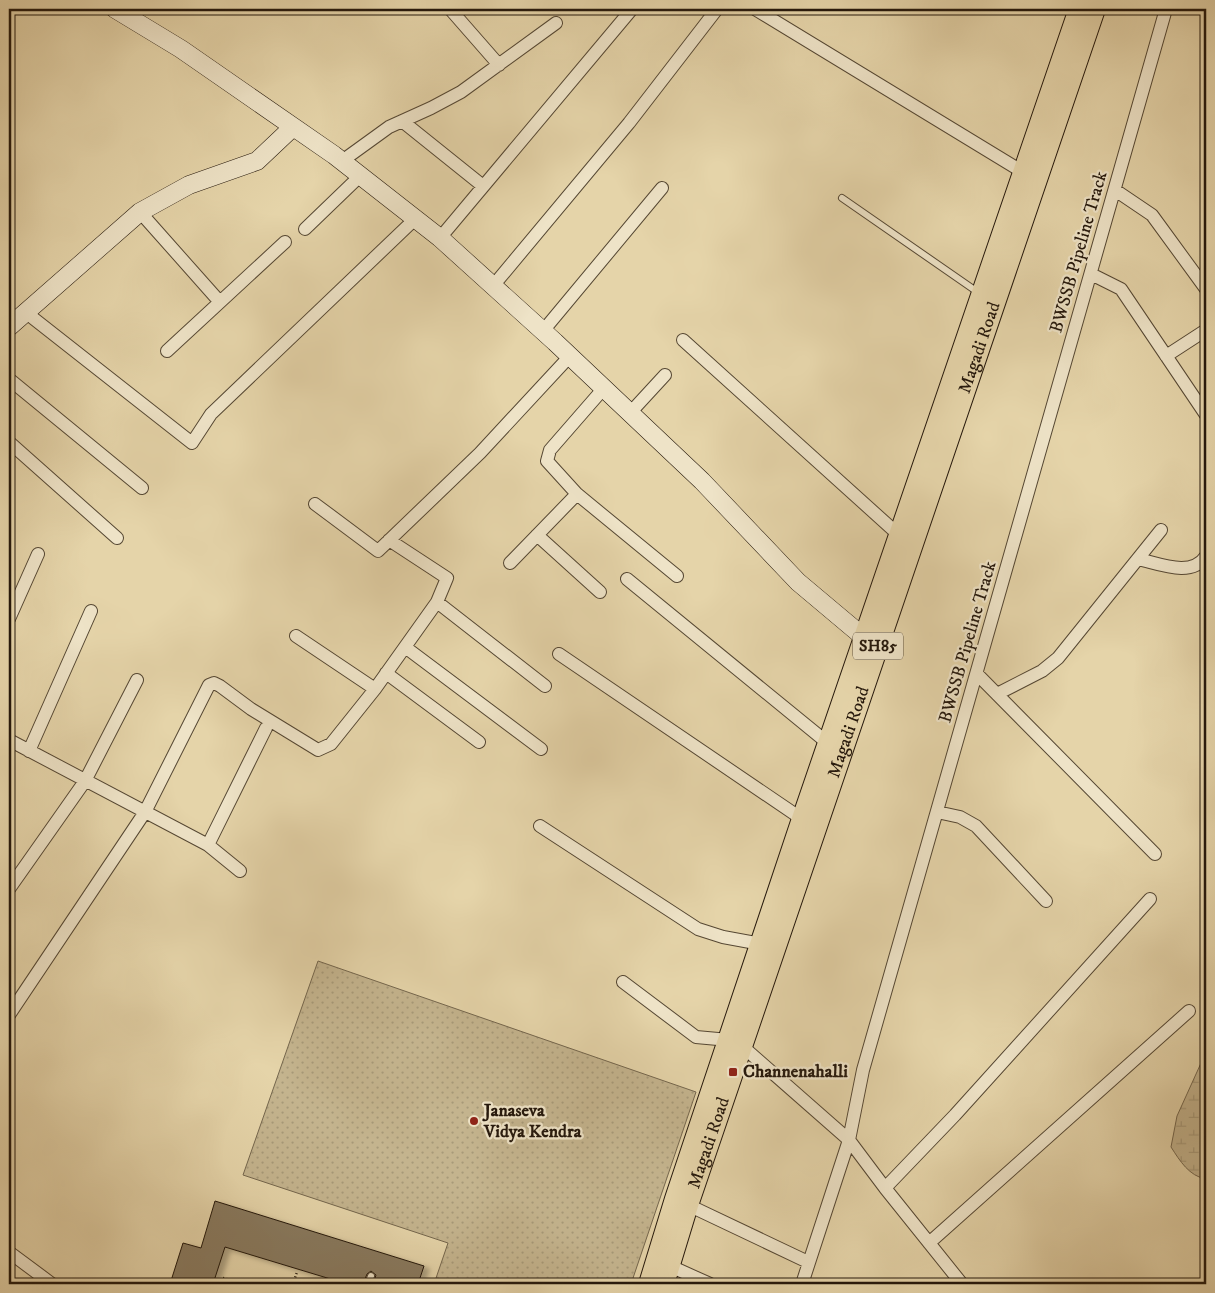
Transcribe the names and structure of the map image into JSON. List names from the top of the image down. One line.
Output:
{"streets":{"main road":["Magadi Road","SH85"],"street":["BWSSB Pipeline Track"]},"places":{"transit":["Channenahalli"],"other":["Janaseva Vidya Kendra"]}}
